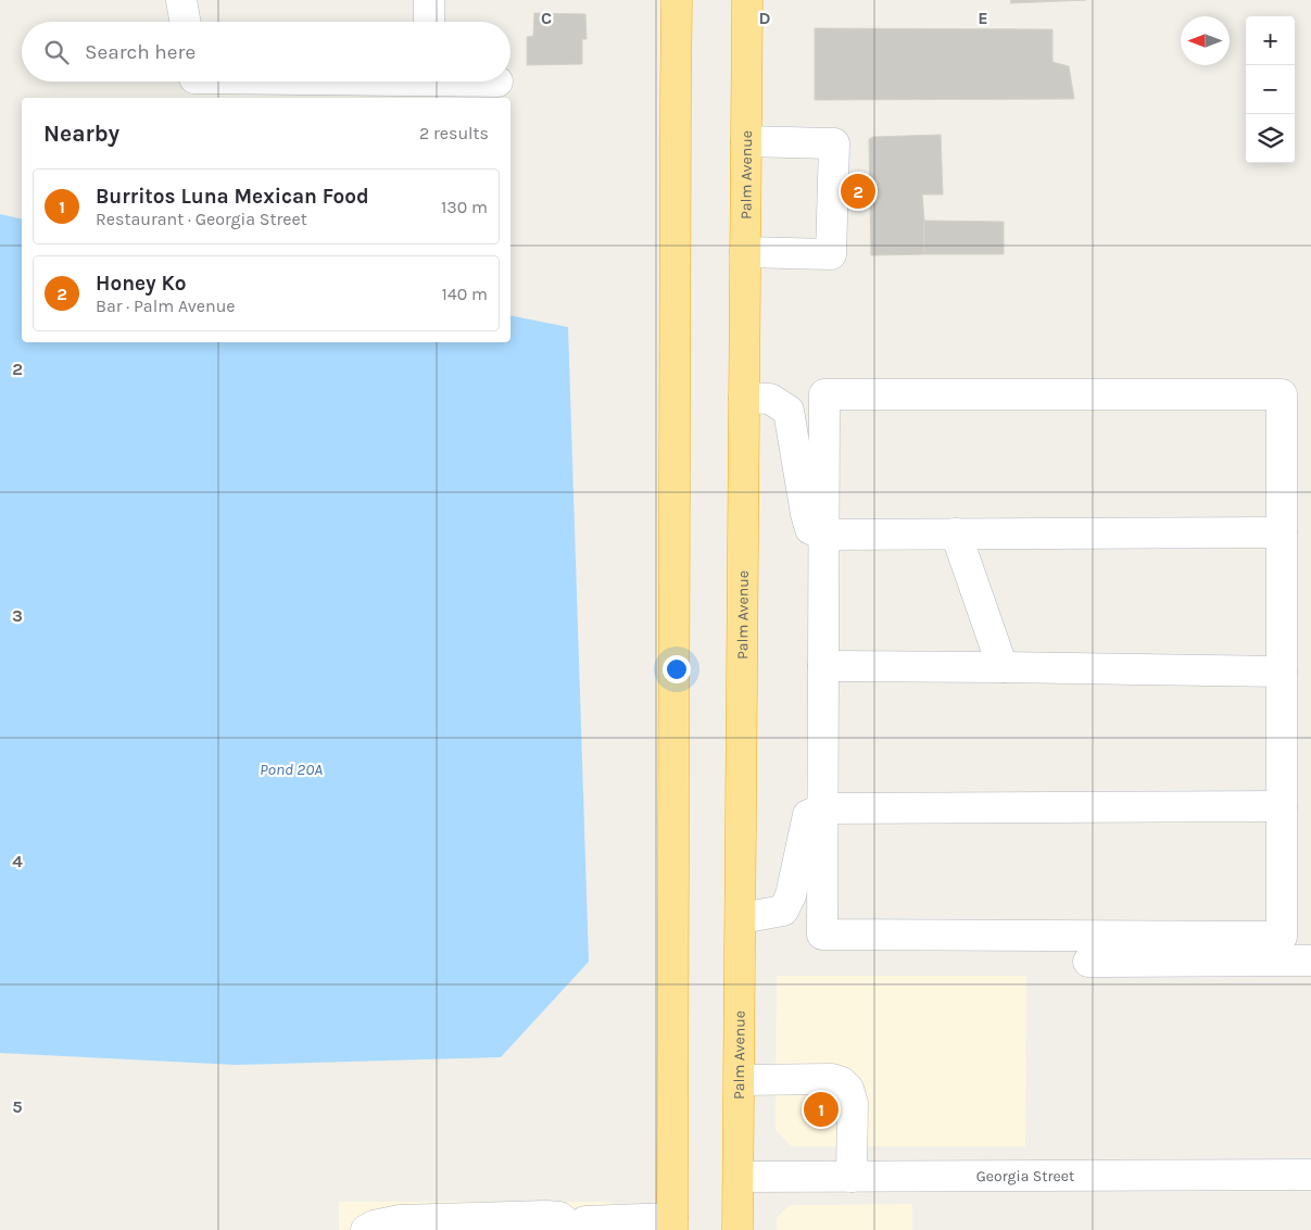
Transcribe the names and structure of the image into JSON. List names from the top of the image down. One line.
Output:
{"streets":{"highway":["Palm Avenue"],"street":["Georgia Street"]},"crossings":[["Palm Avenue","Georgia Street"]],"water":["Pond 20A"],"north":"left","page":{"map_buttons":["+","−"],"search":"Search here","heading":["Nearby","2 results"],"list":[{"mark":"1","name":"Burritos Luna Mexican Food","note":"Restaurant · Georgia Street","value":"130 m"},{"mark":"2","name":"Honey Ko","note":"Bar · Palm Avenue","value":"140 m"}],"pins":["2","1"]},"grid":{"columns":["C","D","E"],"rows":["2","3","4","5"]}}
